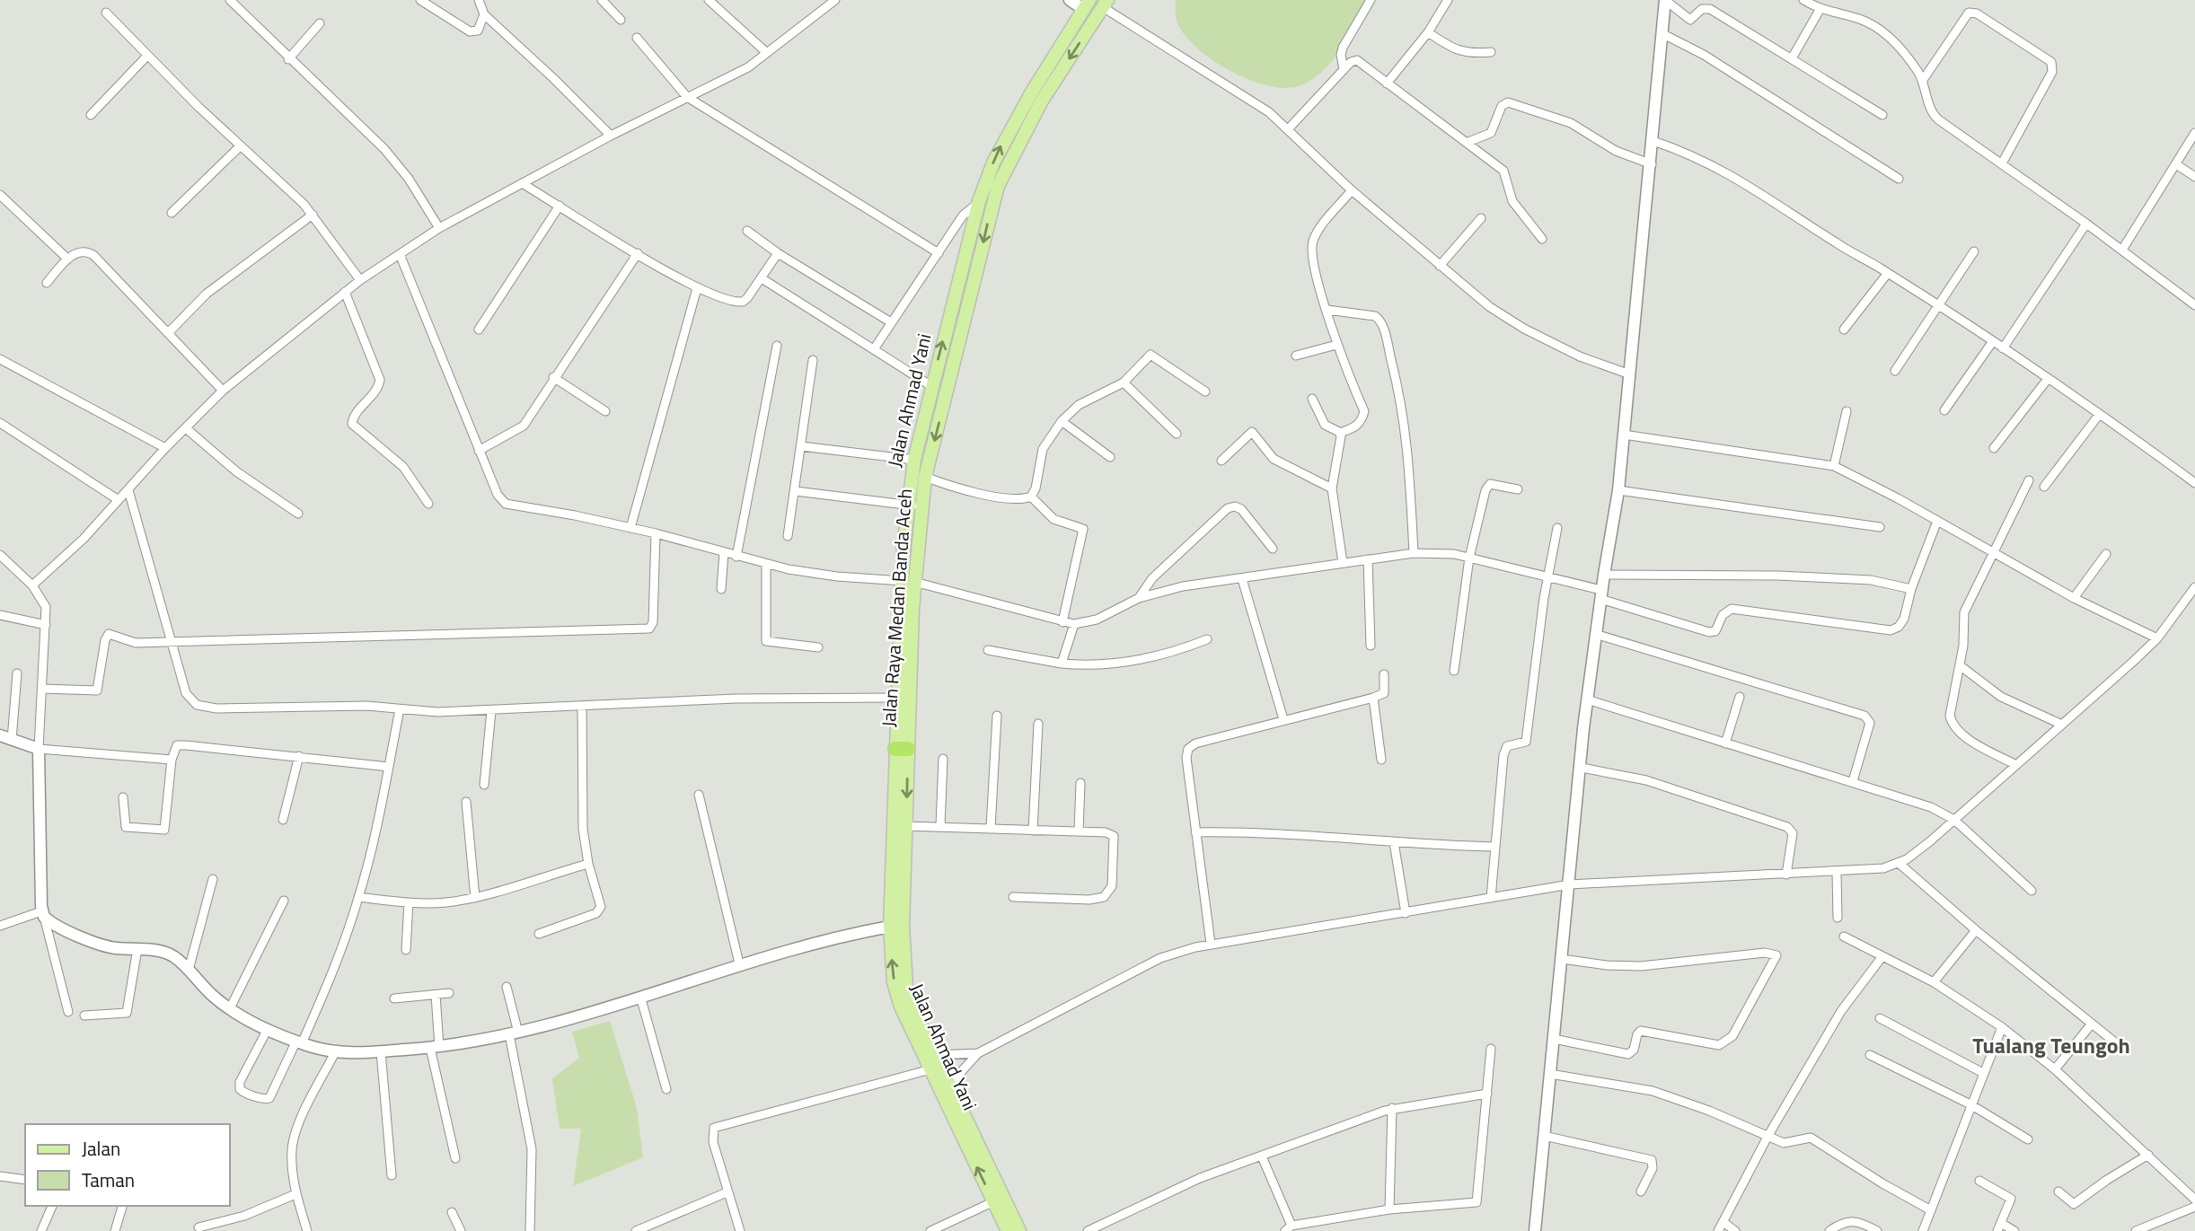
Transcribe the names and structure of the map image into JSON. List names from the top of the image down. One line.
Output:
{"streets":{"main road":["Jalan Ahmad Yani","Jalan Raya Medan Banda Aceh"]},"crossings":[["Jalan Ahmad Yani","Jalan Raya Medan Banda Aceh"]],"one_way":["Jalan Ahmad Yani","Jalan Raya Medan Banda Aceh"],"districts":["Tualang Teungoh"],"legend":["Jalan","Taman"]}
